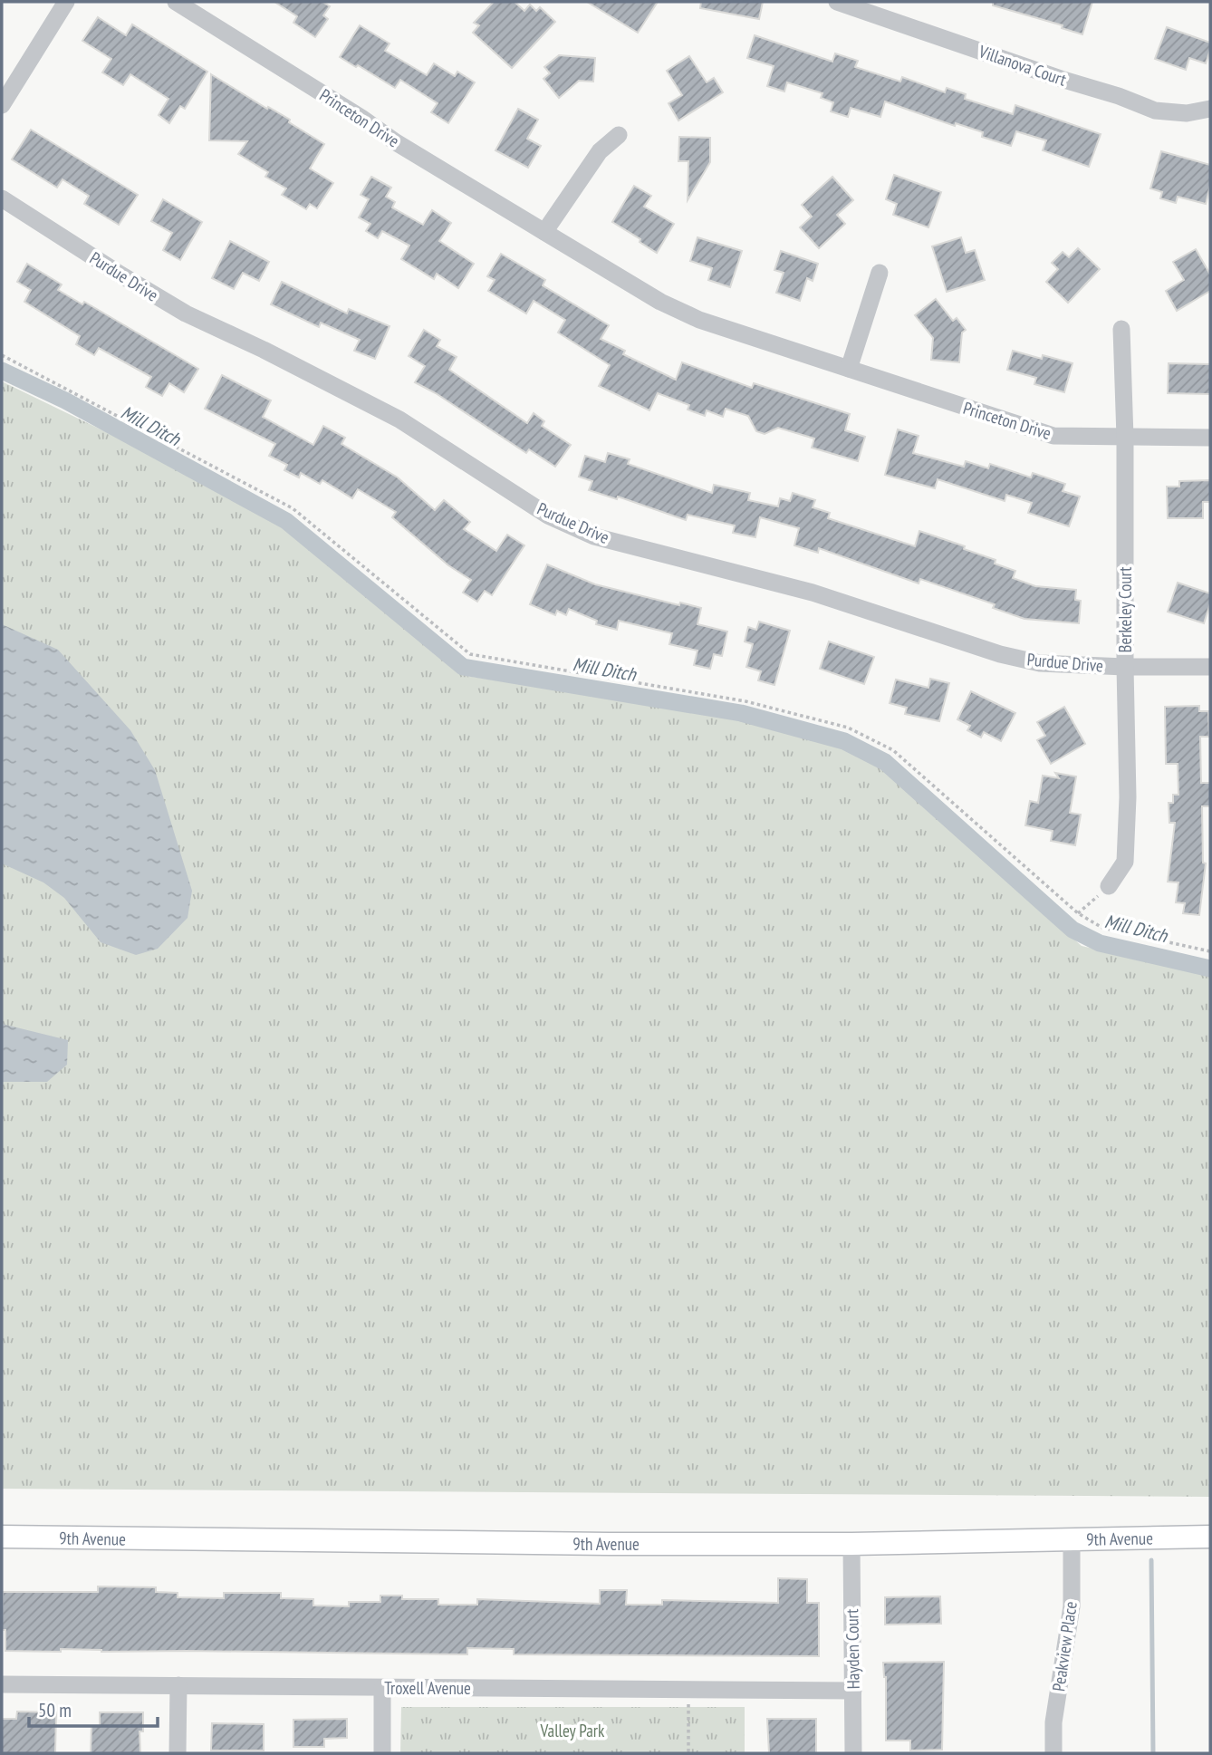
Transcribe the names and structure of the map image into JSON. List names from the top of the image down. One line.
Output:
{"streets":{"main road":["9th Avenue"],"street":["Villanova Court","Princeton Drive","Purdue Drive","Berkeley Court","Peakview Place","Hayden Court","Troxell Avenue"]},"crossings":[["Princeton Drive","Berkeley Court"],["Purdue Drive","Berkeley Court"],["9th Avenue","Peakview Place"],["9th Avenue","Hayden Court"],["Hayden Court","Troxell Avenue"]],"water":["Mill Ditch"],"parks":["Valley Park"],"scale_bar":"50 m"}
